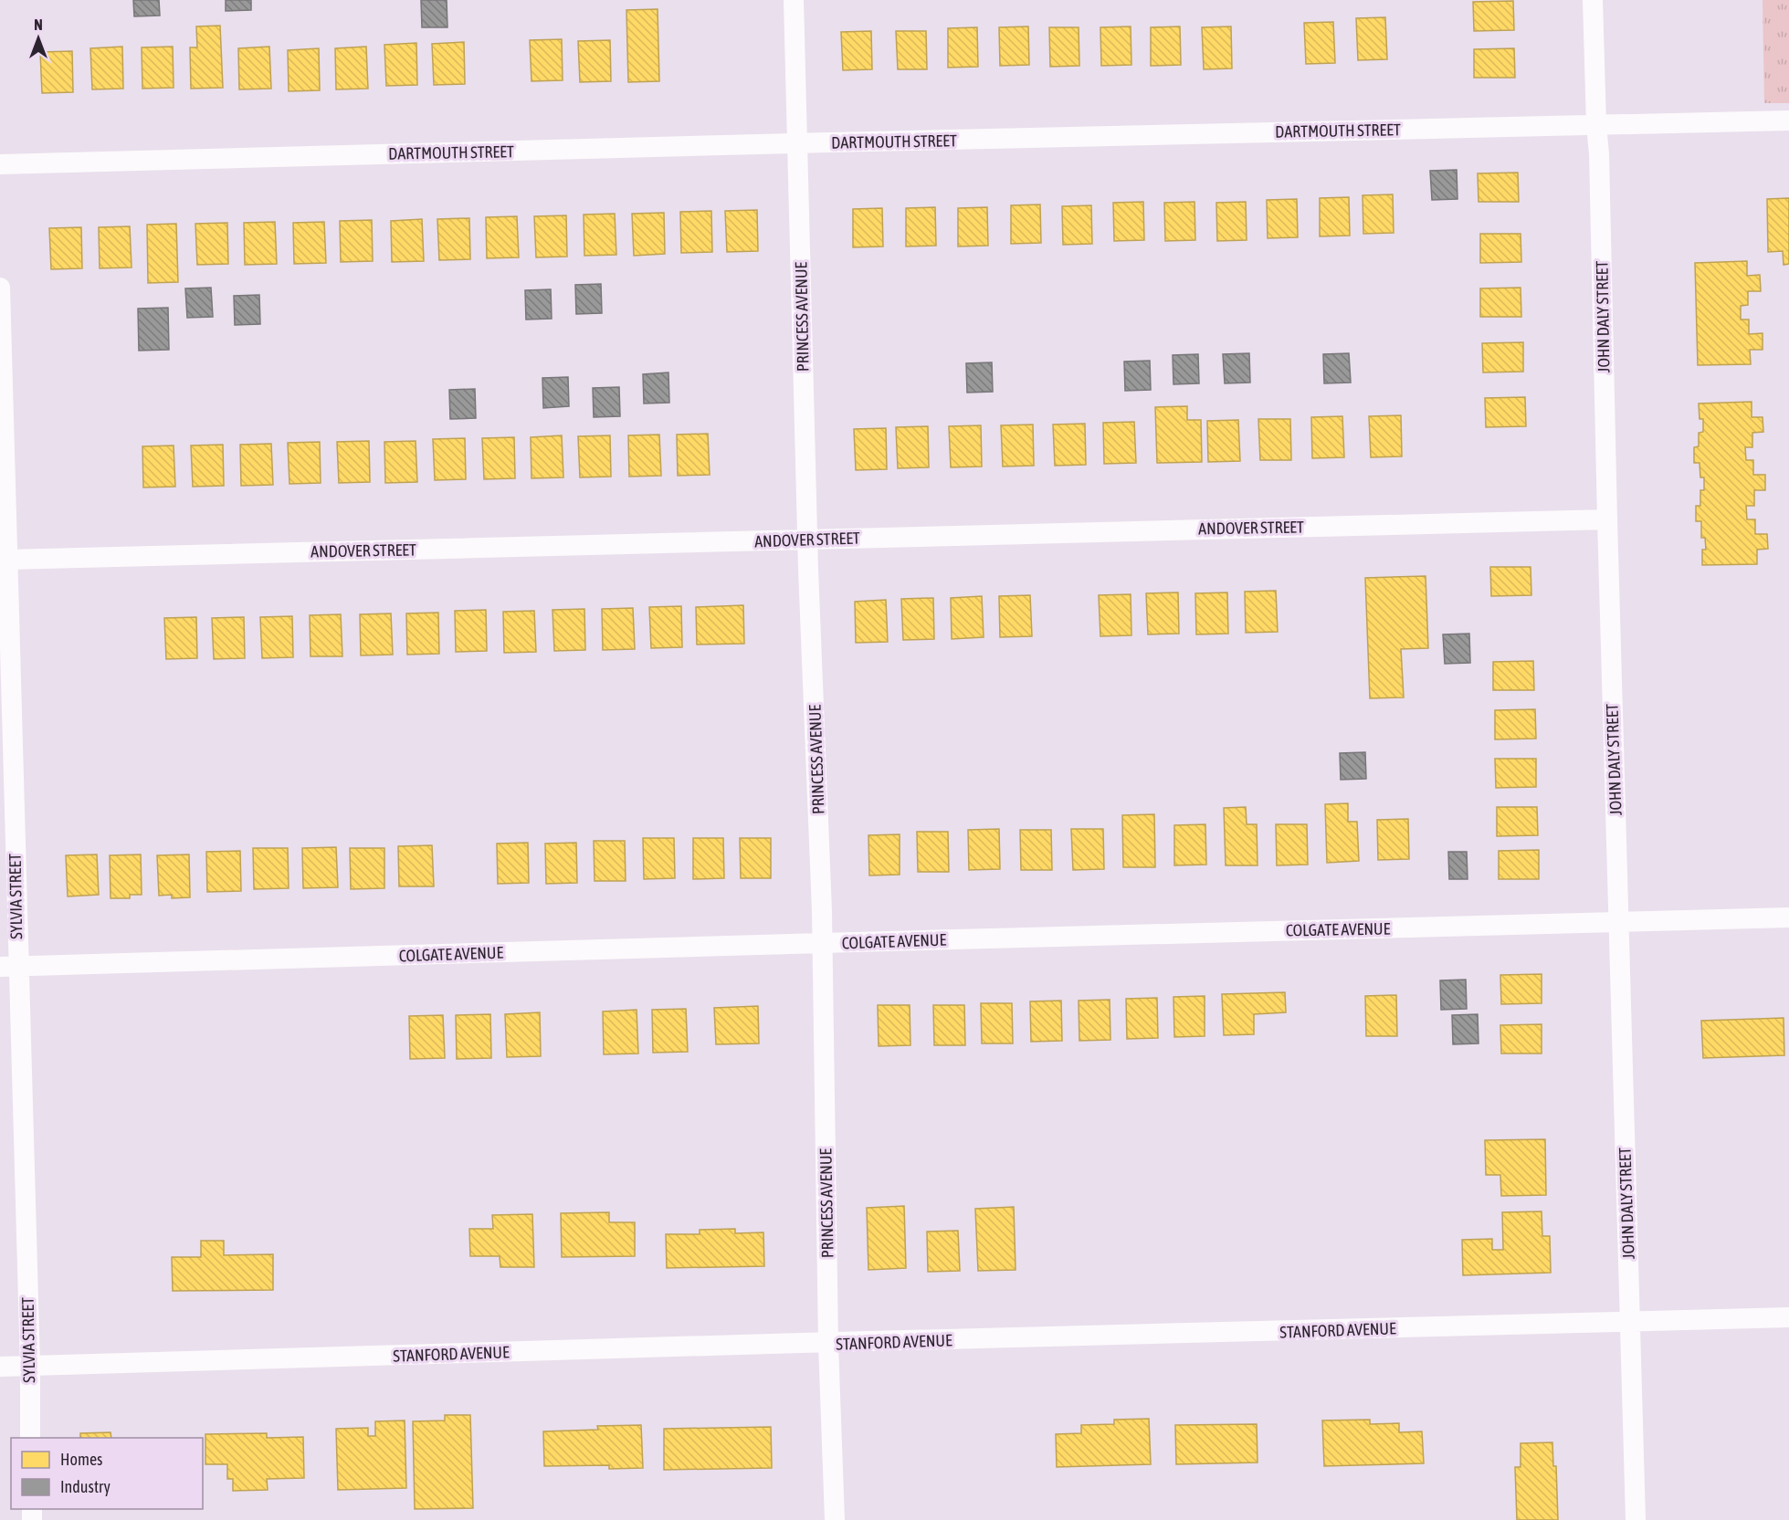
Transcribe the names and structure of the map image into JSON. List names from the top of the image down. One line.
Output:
{"streets":{"street":["DARTMOUTH STREET","PRINCESS AVENUE","JOHN DALY STREET","ANDOVER STREET","SYLVIA STREET","COLGATE AVENUE","STANFORD AVENUE"]},"crossings":[["DARTMOUTH STREET","PRINCESS AVENUE"],["DARTMOUTH STREET","JOHN DALY STREET"],["PRINCESS AVENUE","ANDOVER STREET"],["PRINCESS AVENUE","COLGATE AVENUE"],["PRINCESS AVENUE","STANFORD AVENUE"],["JOHN DALY STREET","ANDOVER STREET"],["JOHN DALY STREET","COLGATE AVENUE"],["JOHN DALY STREET","STANFORD AVENUE"],["ANDOVER STREET","SYLVIA STREET"],["SYLVIA STREET","COLGATE AVENUE"],["SYLVIA STREET","STANFORD AVENUE"]],"legend":["Homes","Industry"],"north":"top"}
